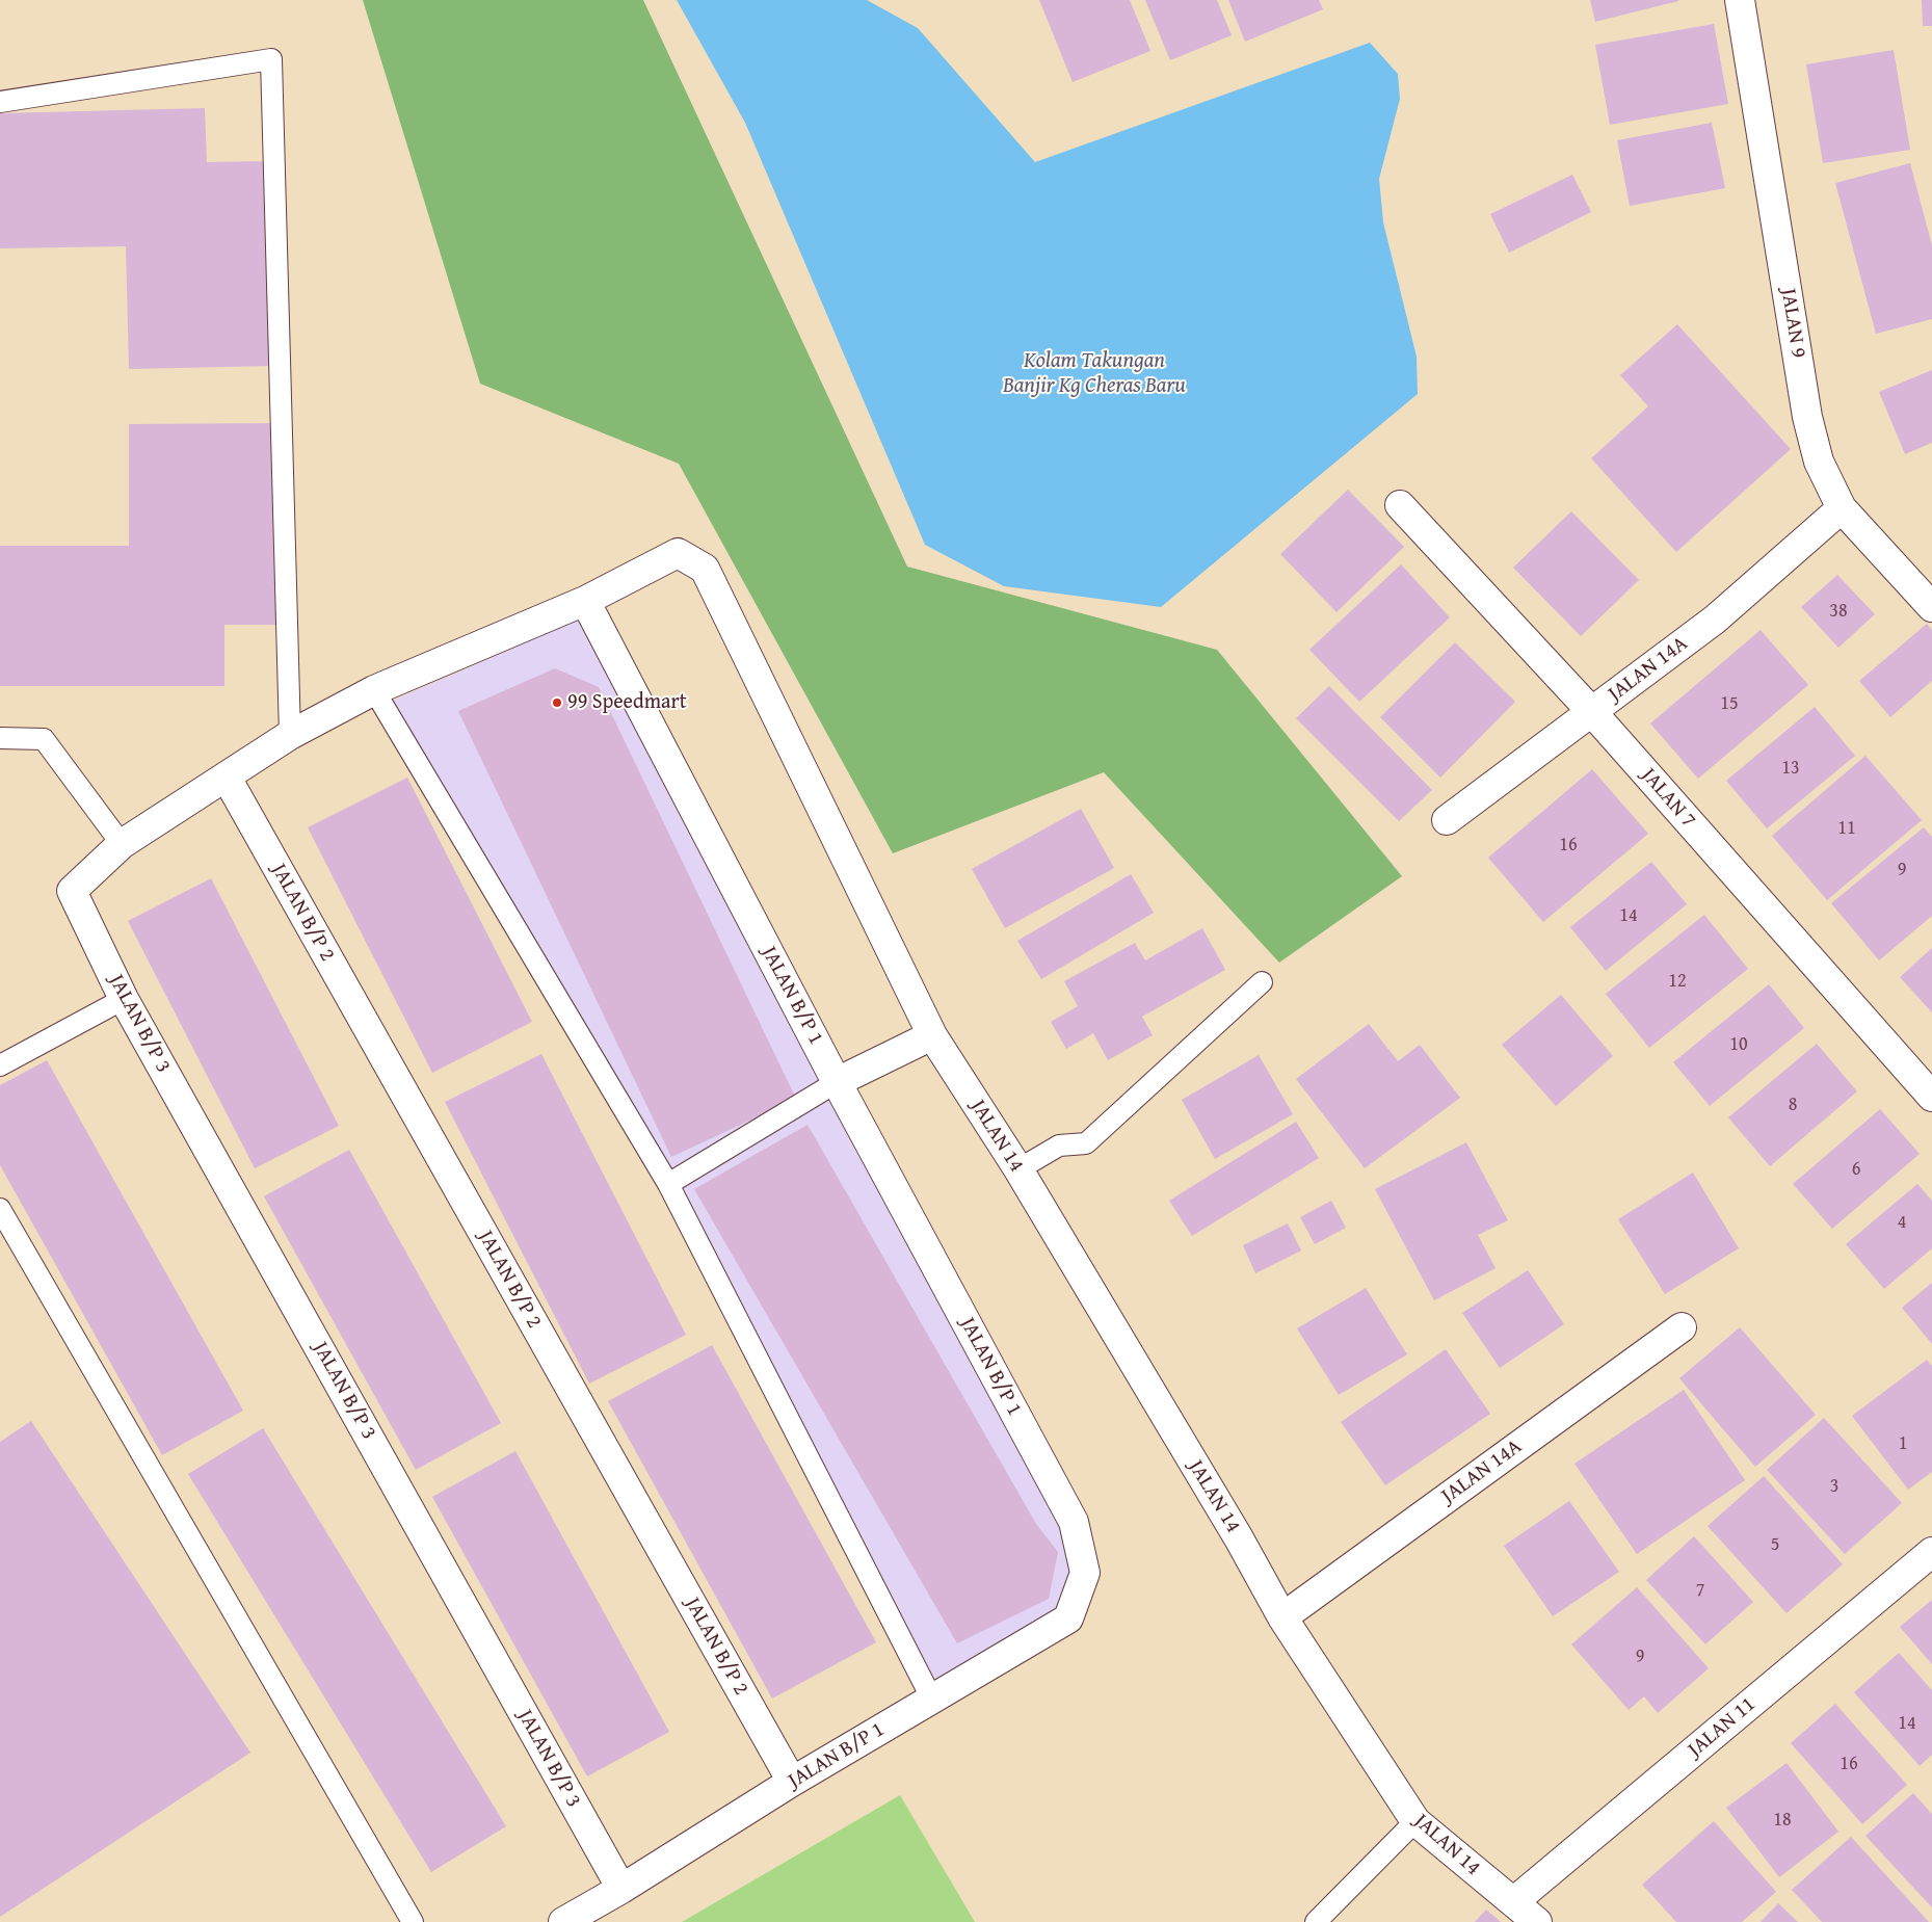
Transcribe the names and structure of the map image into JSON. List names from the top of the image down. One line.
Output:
{"streets":{"street":["JALAN 9","JALAN 14A","JALAN 7","JALAN B/P 2","JALAN B/P 1","JALAN B/P 3","JALAN 14","JALAN 11"]},"crossings":[["JALAN 9","JALAN 14A"],["JALAN 14A","JALAN 7"],["JALAN 14A","JALAN 14"],["JALAN B/P 2","JALAN B/P 1"],["JALAN B/P 1","JALAN B/P 3"],["JALAN B/P 1","JALAN 14"],["JALAN 14","JALAN 11"]],"water":["Kolam Takungan Banjir Kg Cheras Baru"],"places":["99 Speedmart"],"house_numbers":["38","15","13","11","16","9","14","12","10","8","6","4","1","3","5","7","9","14","16","18"]}
